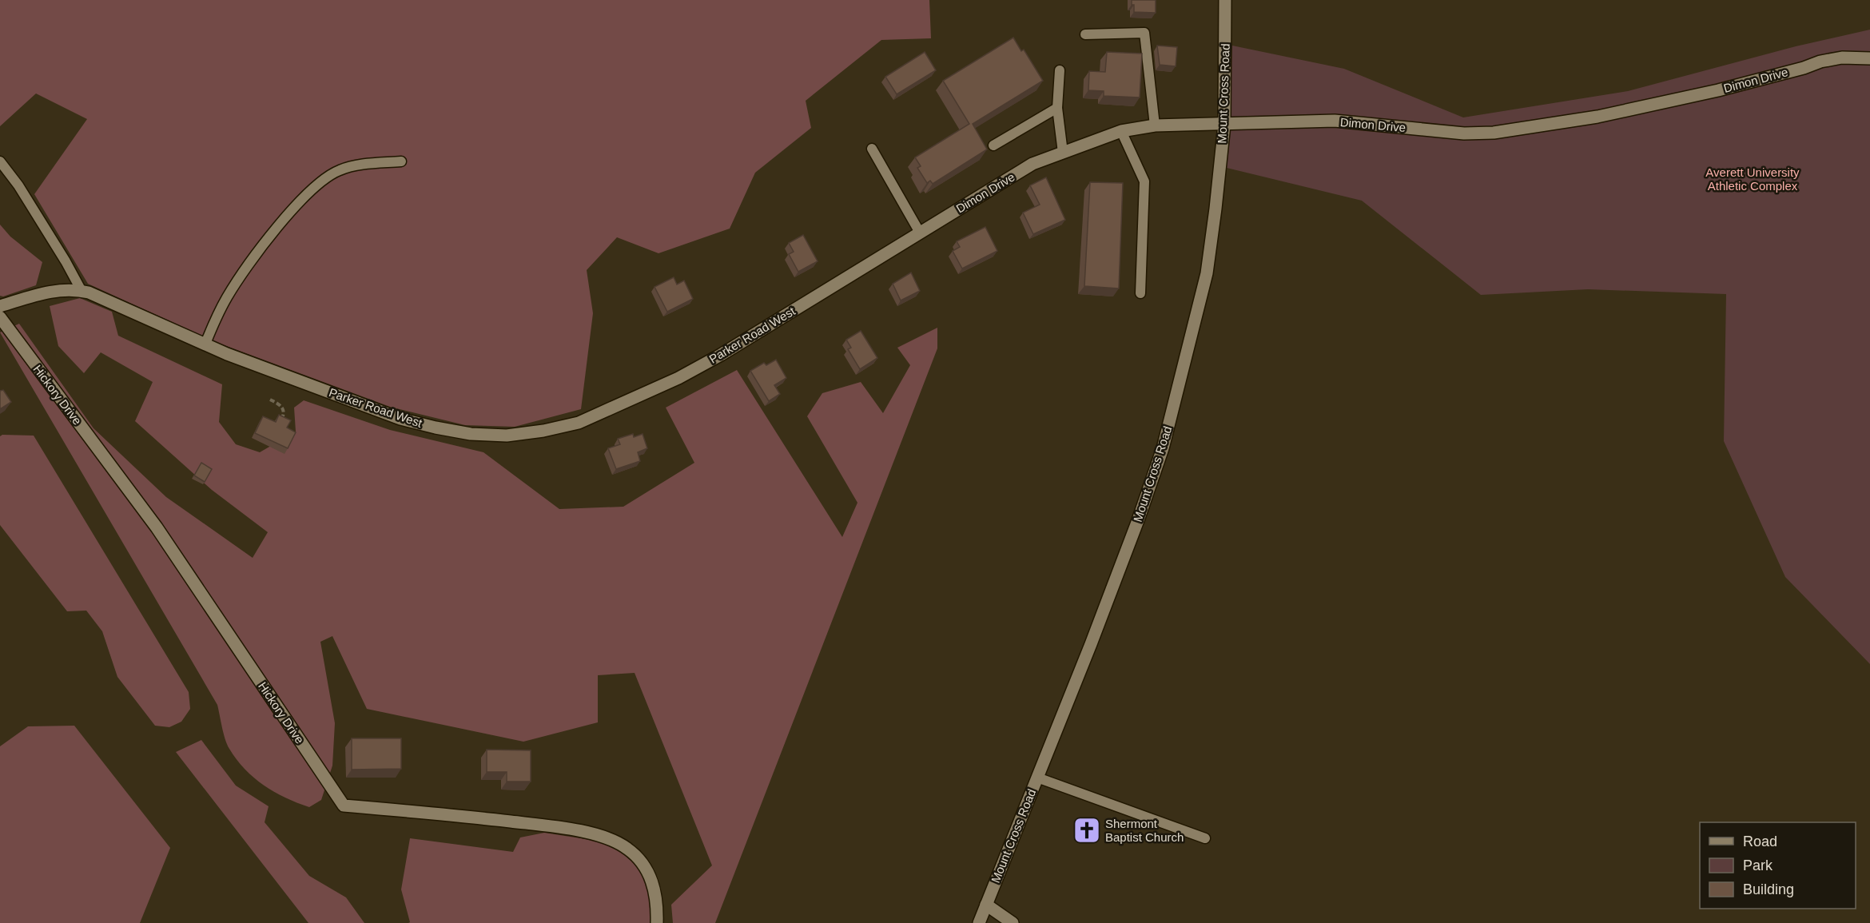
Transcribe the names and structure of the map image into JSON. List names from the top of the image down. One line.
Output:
{"streets":{"street":["Dimon Drive","Mount Cross Road","Parker Road West","Hickory Drive"]},"crossings":[["Dimon Drive","Mount Cross Road"],["Dimon Drive","Parker Road West"]],"parks":["Averett University Athletic Complex"],"places":{"church":["Shermont Baptist Church"]},"legend":["Road","Park","Building"]}
